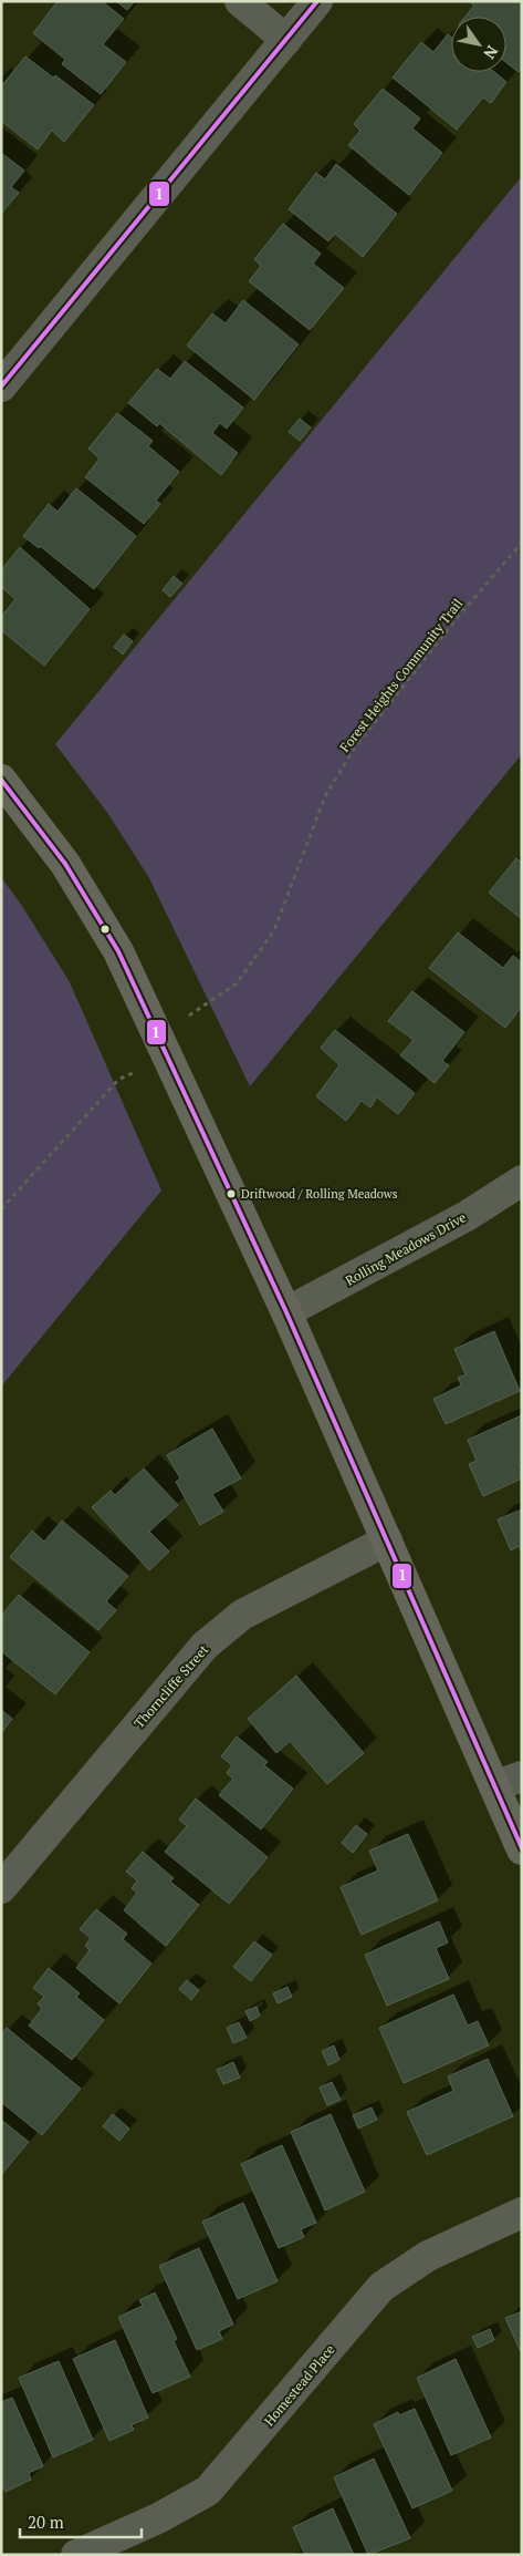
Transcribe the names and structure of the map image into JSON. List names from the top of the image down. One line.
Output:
{"streets":{"street":["Rolling Meadows Drive","Thorncliffe Street","Homestead Place"],"path":["Forest Heights Community Trail"]},"places":["Driftwood / Rolling Meadows"],"lines":["transit line 1"],"scale_bar":"20 m","north":"bottom right"}
